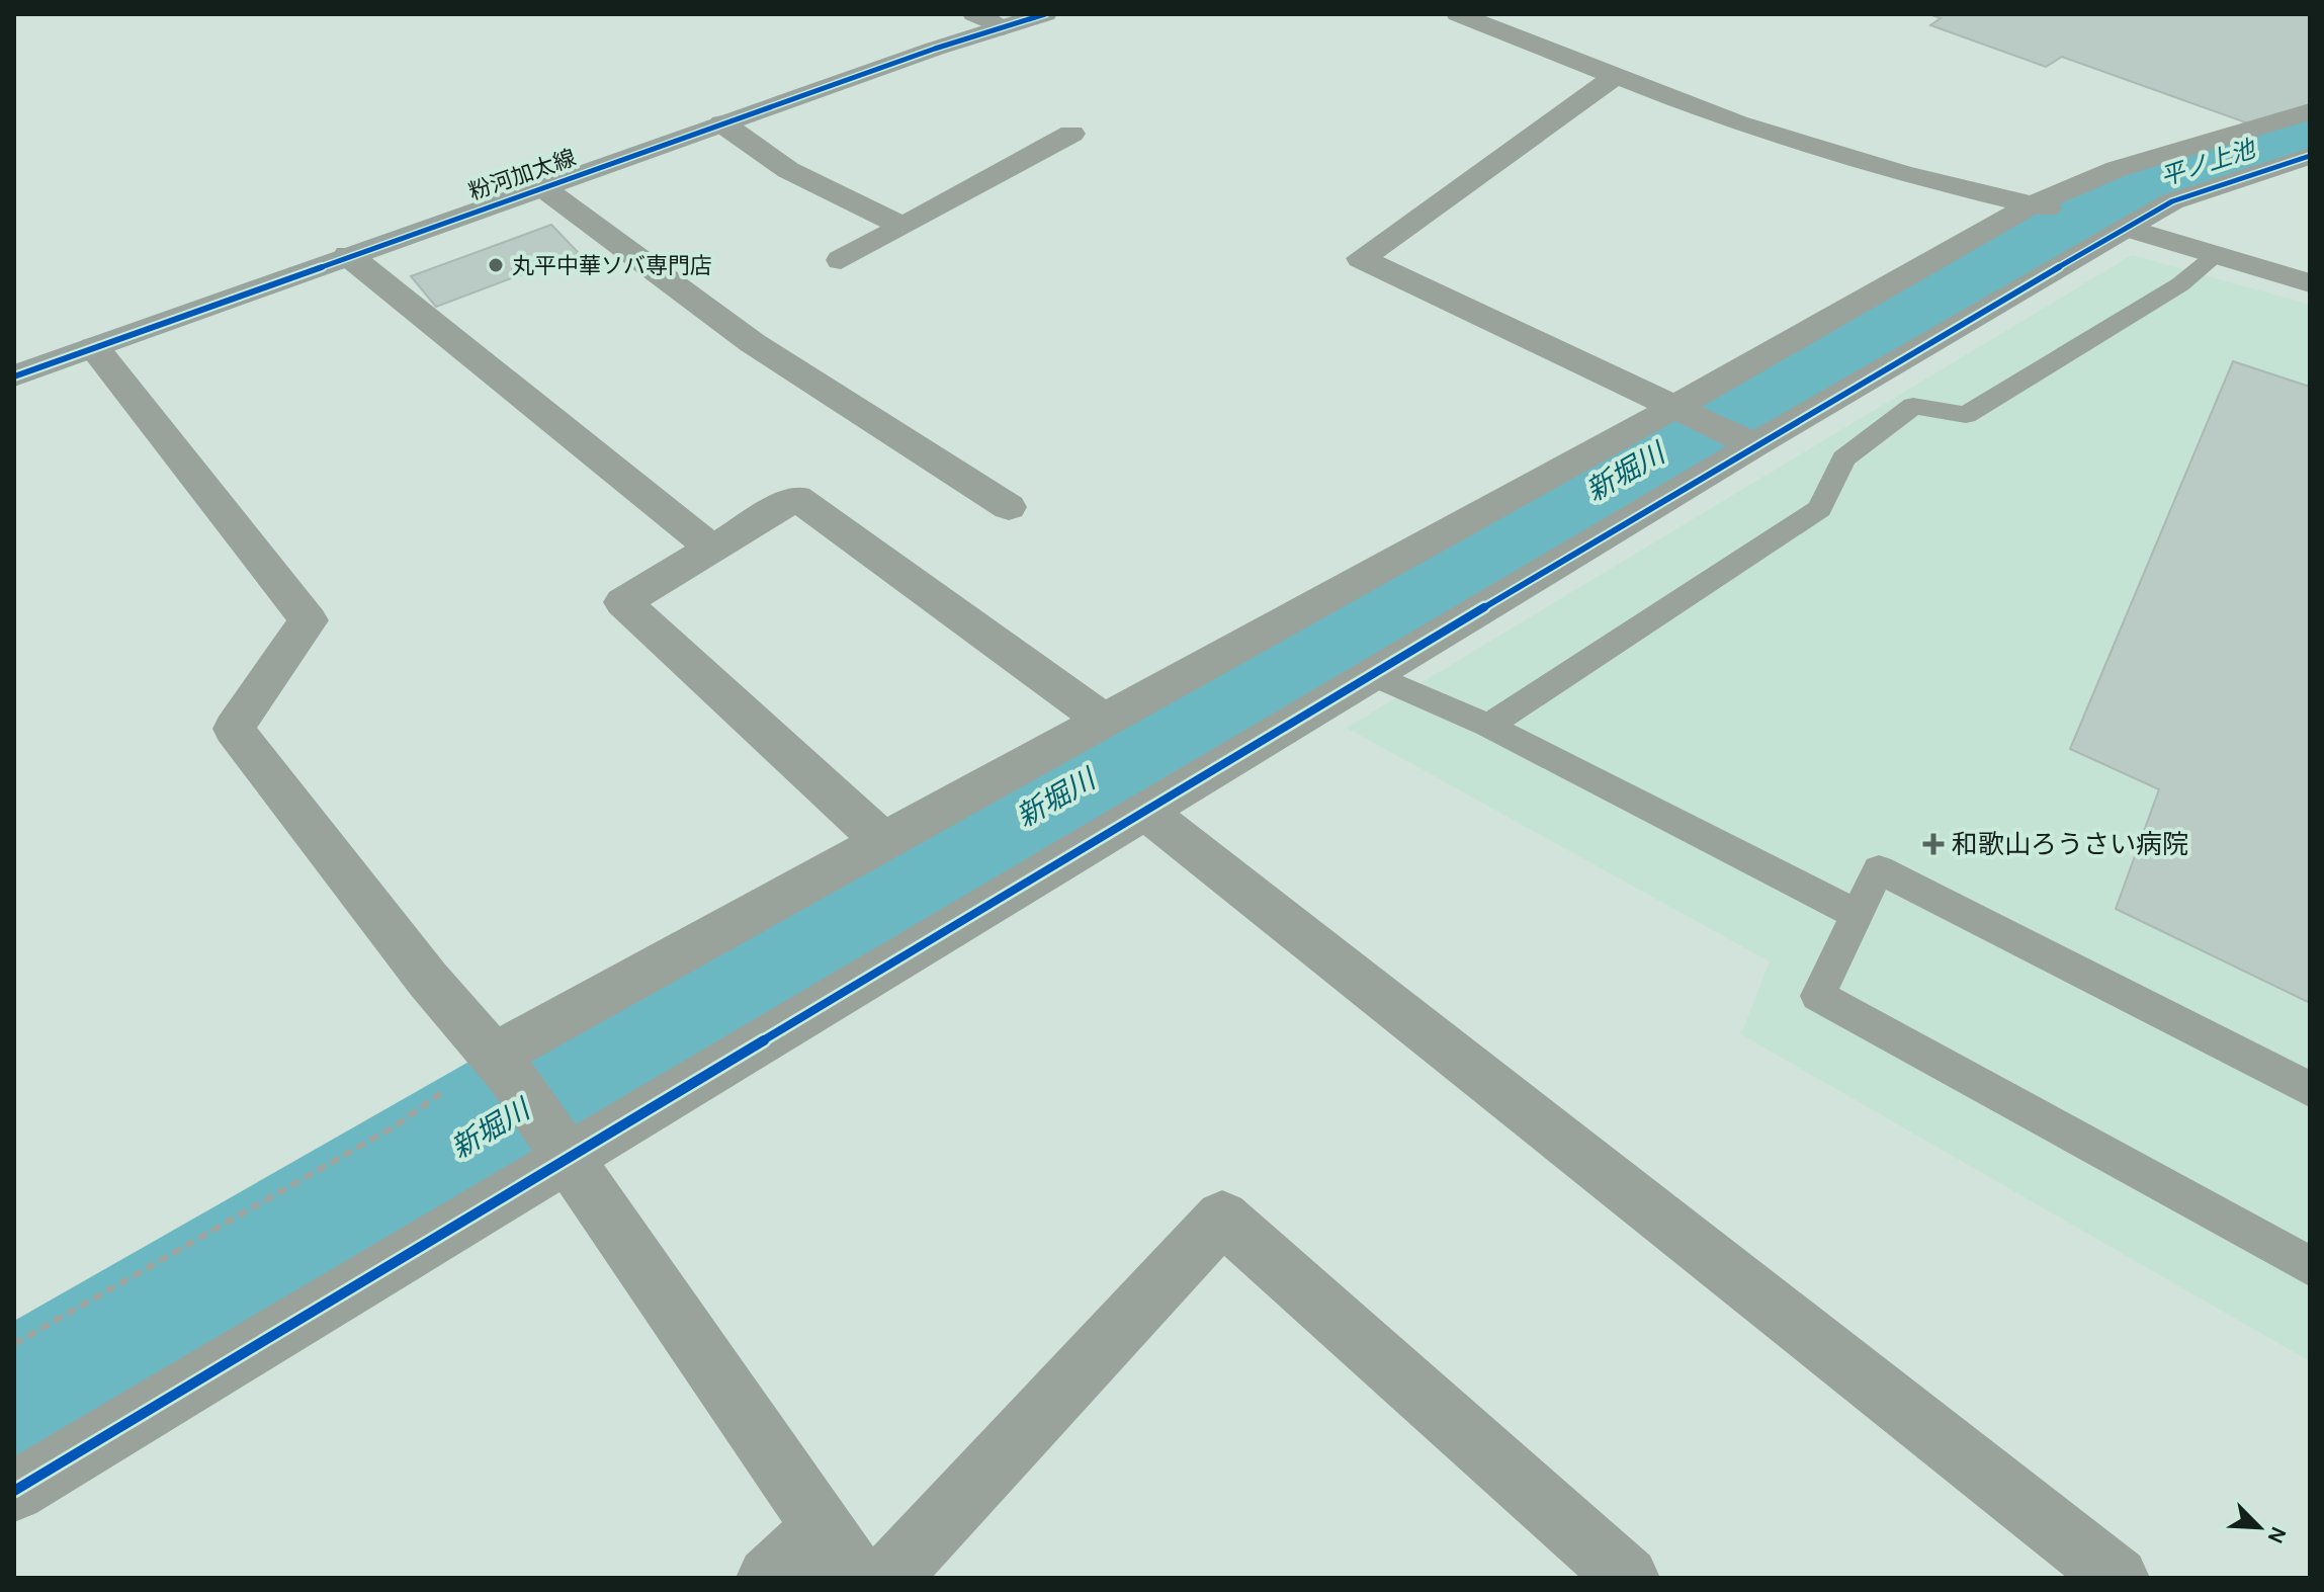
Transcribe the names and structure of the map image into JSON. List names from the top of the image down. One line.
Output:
{"streets":{"main road":["粉河加太線"]},"water":["平ノ上池","新堀川"],"places":{"other":["丸平中華ソバ専門店"],"health":["和歌山ろうさい病院"]},"north":"bottom right"}
